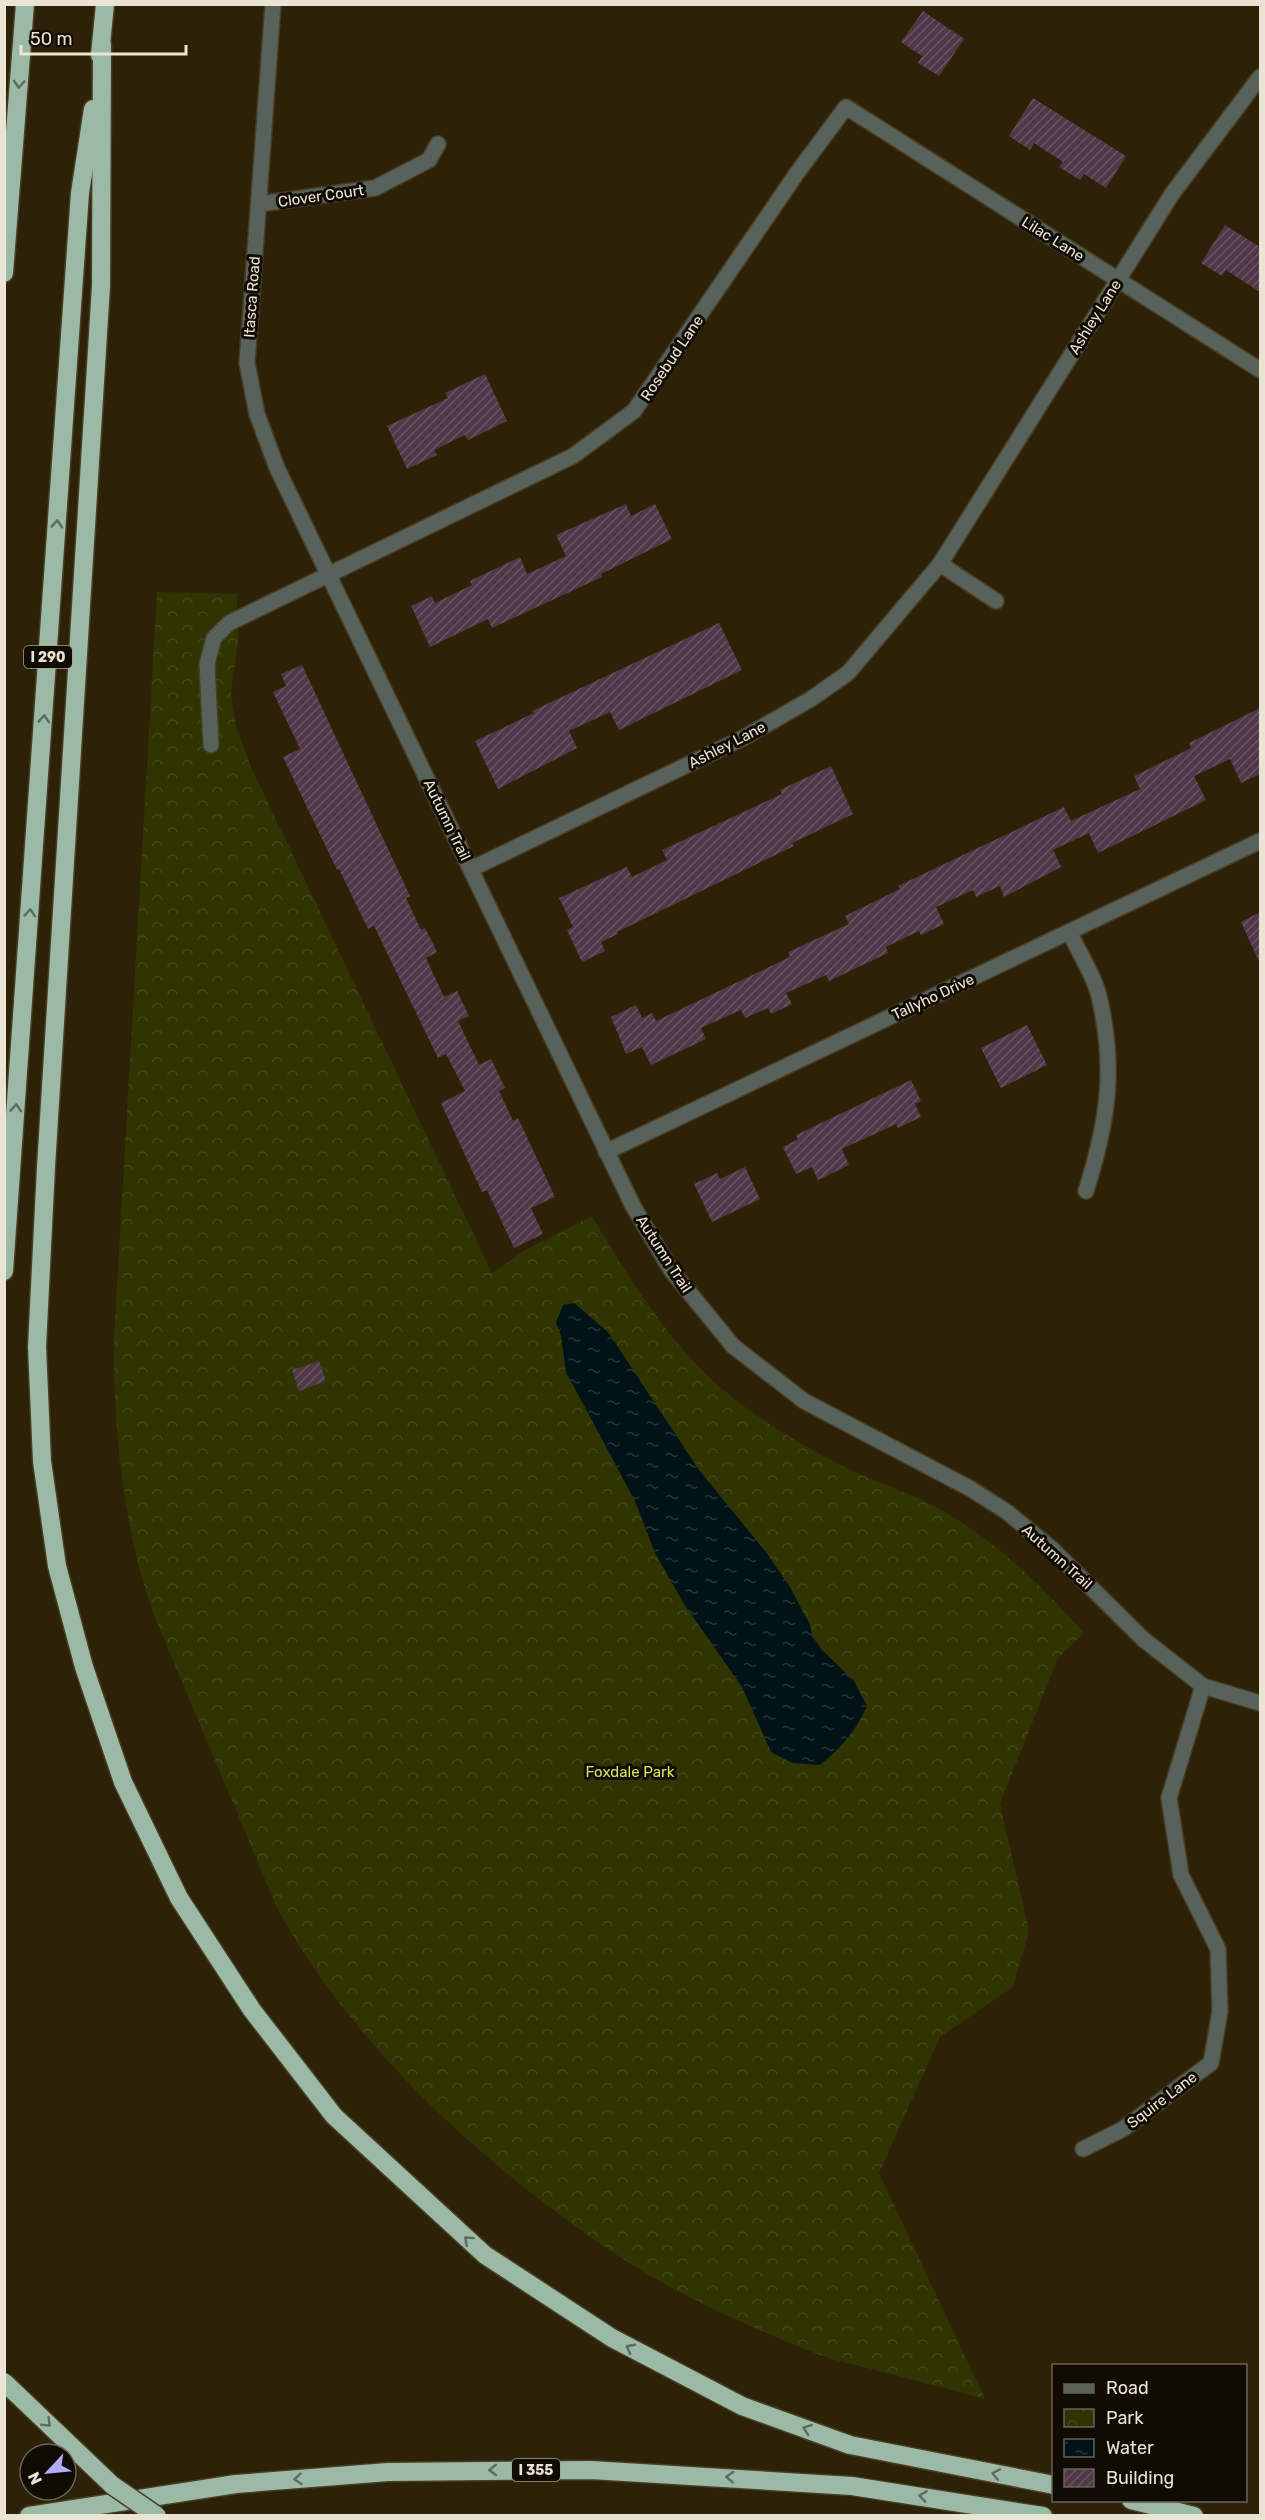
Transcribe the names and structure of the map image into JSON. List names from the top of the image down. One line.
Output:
{"streets":{"highway":["I 290","I 355"],"street":["Clover Court","Lilac Lane","Itasca Road","Ashley Lane","Rosebud Lane","Autumn Trail","Tallyho Drive","Squire Lane"]},"crossings":[["Clover Court","Itasca Road"],["Lilac Lane","Ashley Lane"],["Lilac Lane","Rosebud Lane"],["Itasca Road","Rosebud Lane"],["Itasca Road","Autumn Trail"],["Ashley Lane","Autumn Trail"],["Rosebud Lane","Autumn Trail"],["Autumn Trail","Tallyho Drive"],["Autumn Trail","Squire Lane"]],"parks":["Foxdale Park"],"legend":["Road","Park","Water","Building"],"scale_bar":"50 m","north":"bottom left"}
